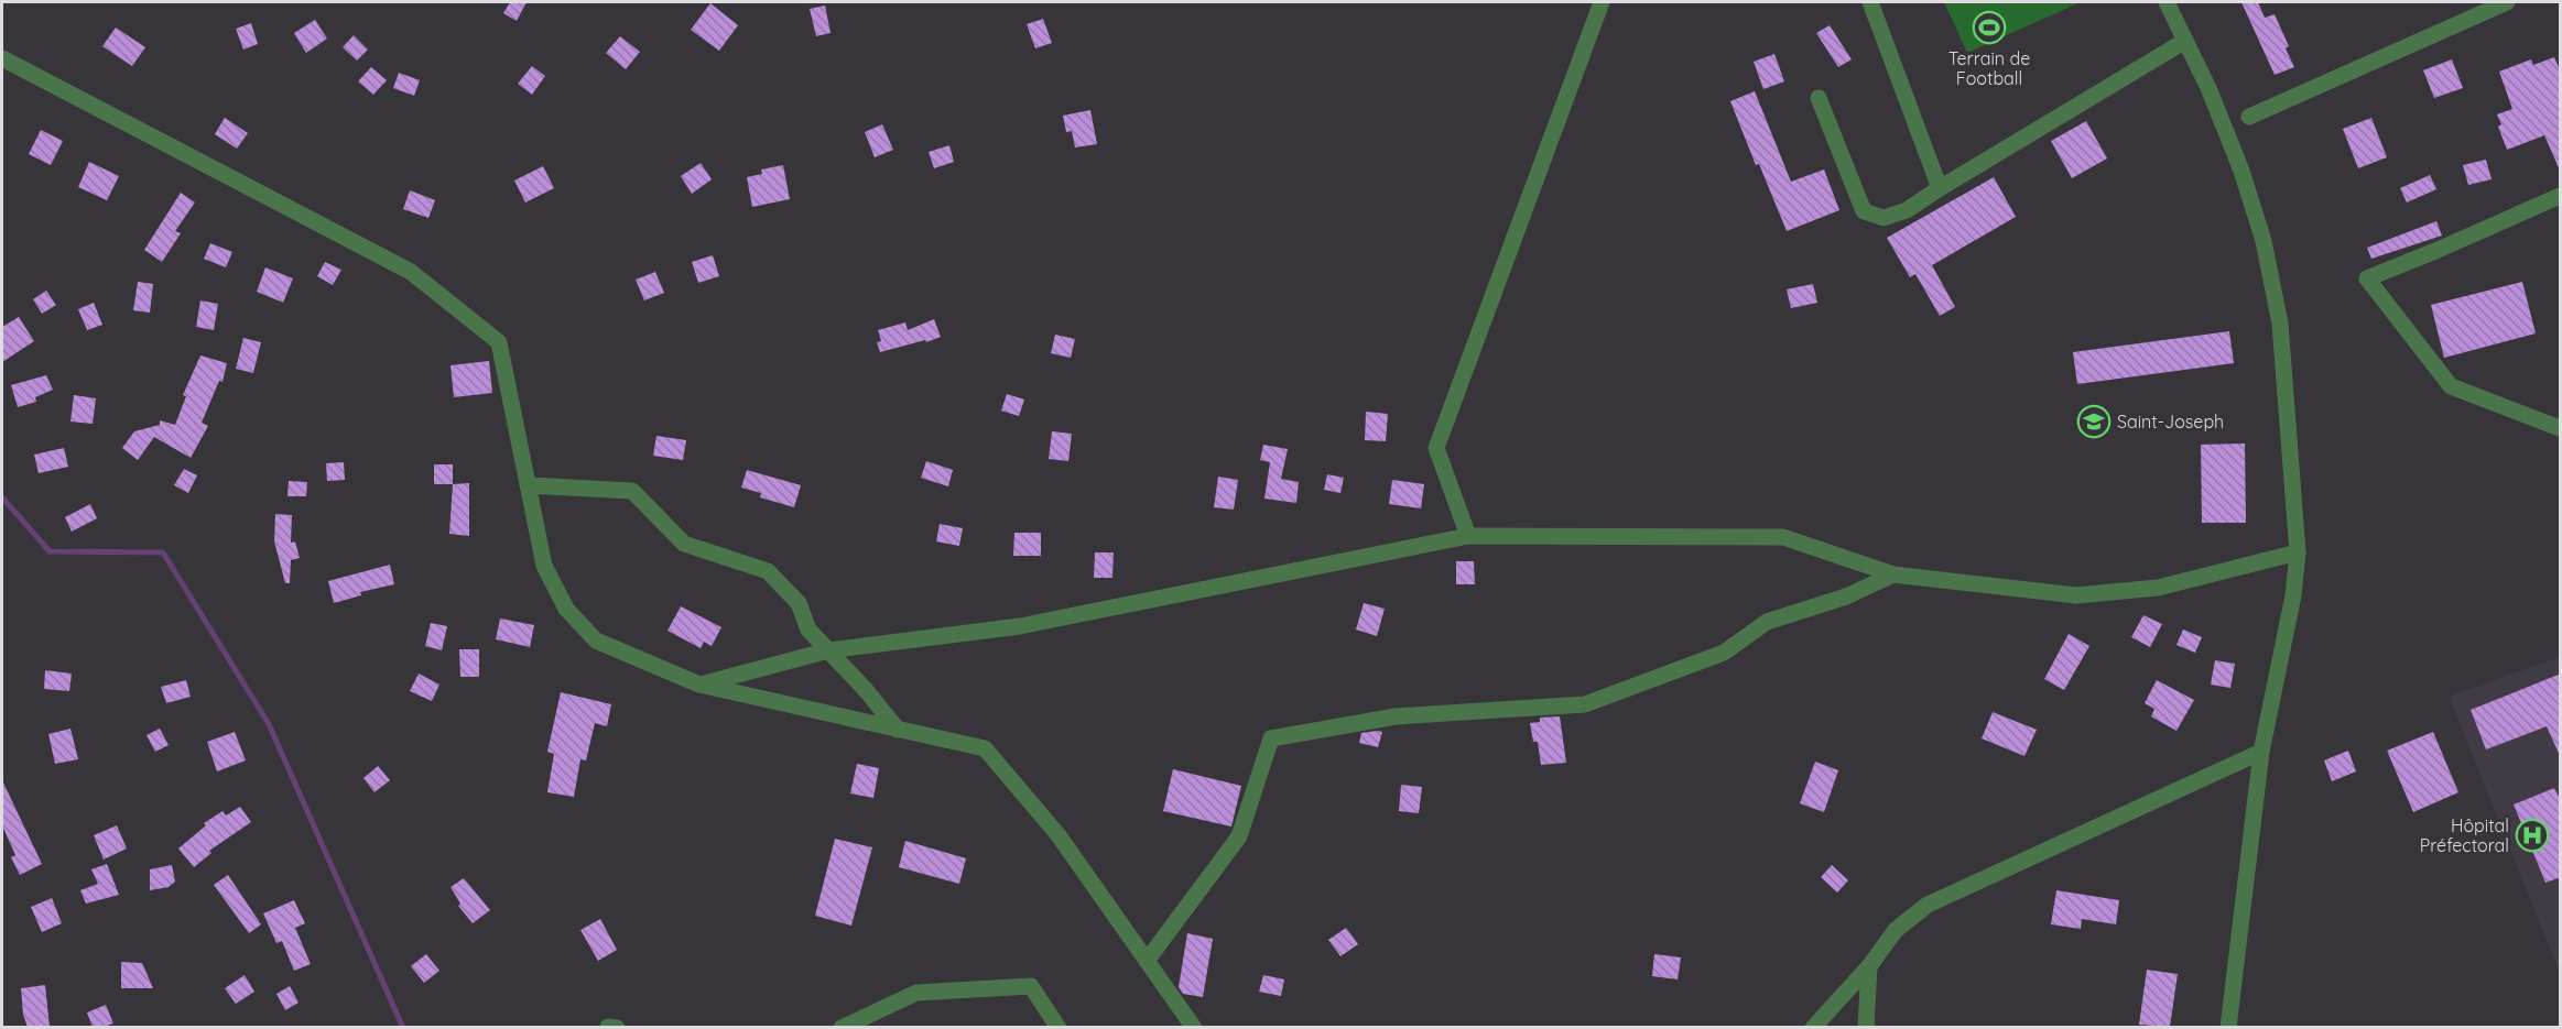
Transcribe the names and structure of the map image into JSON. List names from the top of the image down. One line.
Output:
{"places":{"sports":["Terrain de Football"],"school or university":["Saint-Joseph"],"hospital":["Hôpital Préfectoral"]}}
